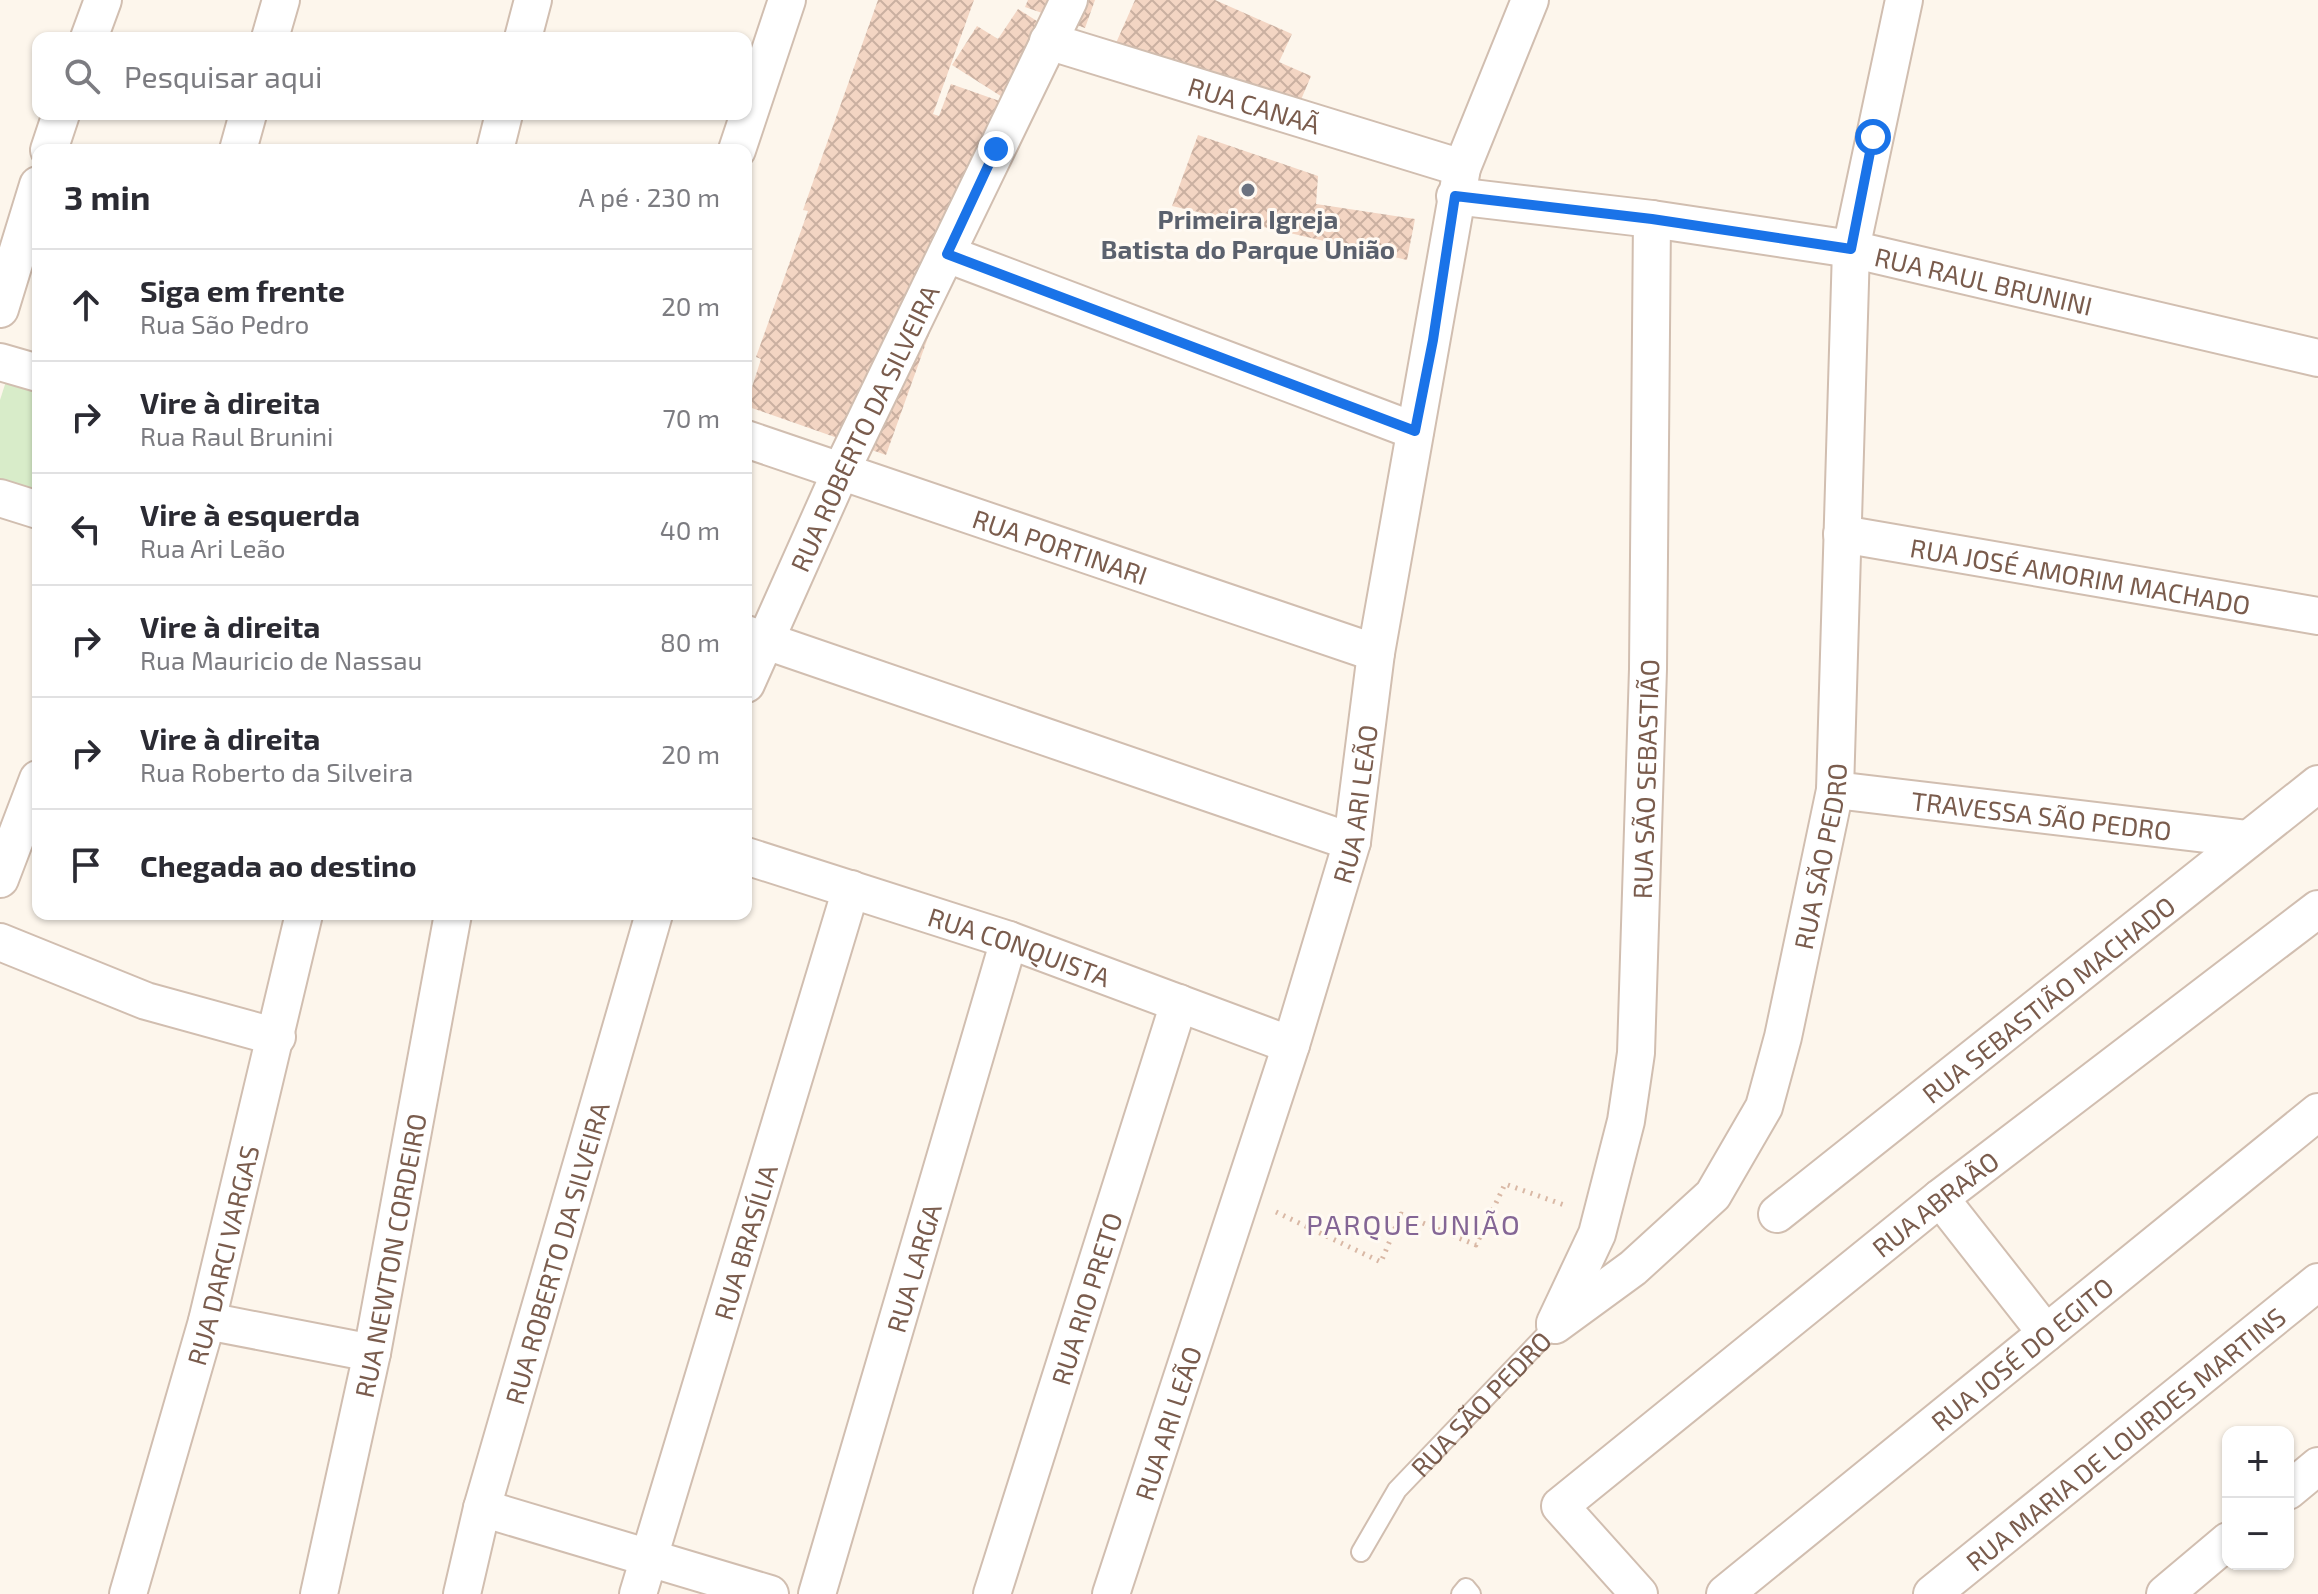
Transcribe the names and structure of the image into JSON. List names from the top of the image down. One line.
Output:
{"streets":{"street":["RUA CANAÃ","RUA RAUL BRUNINI","RUA ROBERTO DA SILVEIRA","RUA PORTINARI","RUA JOSÉ AMORIM MACHADO","RUA SÃO SEBASTIÃO","RUA ARI LEÃO","TRAVESSA SÃO PEDRO","RUA SÃO PEDRO","RUA CONQUISTA","RUA SEBASTIÃO MACHADO","RUA ABRAÃO","RUA BRASÍLIA","RUA DARCI VARGAS","RUA NEWTON CORDEIRO","RUA LARGA","RUA RIO PRETO","RUA JOSÉ DO EGITO","RUA MARIA DE LOURDES MARTINS"]},"crossings":[["RUA CANAÃ","RUA RAUL BRUNINI"],["RUA CANAÃ","RUA ROBERTO DA SILVEIRA"],["RUA CANAÃ","RUA ARI LEÃO"],["RUA RAUL BRUNINI","RUA SÃO SEBASTIÃO"],["RUA RAUL BRUNINI","RUA ARI LEÃO"],["RUA RAUL BRUNINI","RUA SÃO PEDRO"],["RUA ROBERTO DA SILVEIRA","RUA PORTINARI"],["RUA PORTINARI","RUA ARI LEÃO"],["RUA JOSÉ AMORIM MACHADO","RUA SÃO PEDRO"],["RUA SÃO SEBASTIÃO","RUA SÃO PEDRO"],["RUA ARI LEÃO","RUA CONQUISTA"],["TRAVESSA SÃO PEDRO","RUA SÃO PEDRO"],["TRAVESSA SÃO PEDRO","RUA SEBASTIÃO MACHADO"],["RUA CONQUISTA","RUA BRASÍLIA"],["RUA CONQUISTA","RUA LARGA"],["RUA CONQUISTA","RUA RIO PRETO"]],"districts":["PARQUE UNIÃO"],"places":["Primeira Igreja Batista do Parque União"],"page":{"search":"Pesquisar aqui","heading":["3 min","A pé · 230 m"],"list":[["Siga em frente","Rua São Pedro","20 m"],["Vire à direita","Rua Raul Brunini","70 m"],["Vire à esquerda","Rua Ari Leão","40 m"],["Vire à direita","Rua Mauricio de Nassau","80 m"],["Vire à direita","Rua Roberto da Silveira","20 m"],"Chegada ao destino"],"map_buttons":["+","−"]}}
